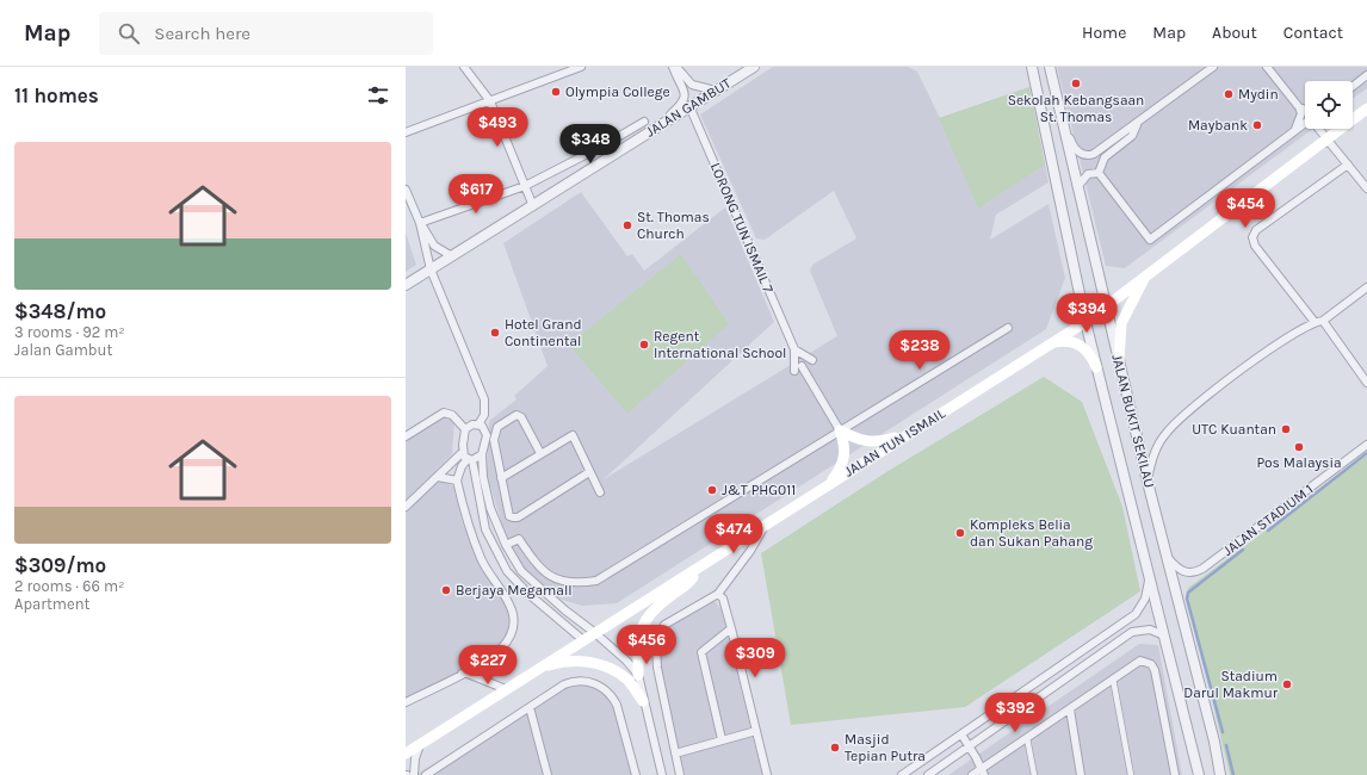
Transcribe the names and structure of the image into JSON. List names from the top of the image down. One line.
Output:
{"streets":{"main road":["JALAN TUN ISMAIL"],"street":["JALAN GAMBUT","LORONG TUN ISMAIL 7","JALAN BUKIT SEKILAU","JALAN STADIUM 1"]},"crossings":[["JALAN GAMBUT","LORONG TUN ISMAIL 7"],["JALAN BUKIT SEKILAU","JALAN TUN ISMAIL"],["JALAN BUKIT SEKILAU","JALAN STADIUM 1"]],"places":["Sekolah Kebangsaan St. Thomas","Olympia College","Mydin","Maybank","St. Thomas Church","Hotel Grand Continental","Regent International School","UTC Kuantan","Pos Malaysia","J&T PHG011","Kompleks Belia dan Sukan Pahang","Berjaya Megamall","Stadium Darul Makmur","Masjid Tepian Putra"],"page":{"header":"Map","search":"Search here","nav":["Home","Map","About","Contact"],"heading":"11 homes","price":["$493","$348","$617","$454","$394","$238","$474","$456","$309","$227","$392"],"list":[{"name":"$348/mo","note":"3 rooms · 92 m² · Jalan Gambut"},{"name":"$309/mo","note":"2 rooms · 66 m² · Apartment"}]}}
